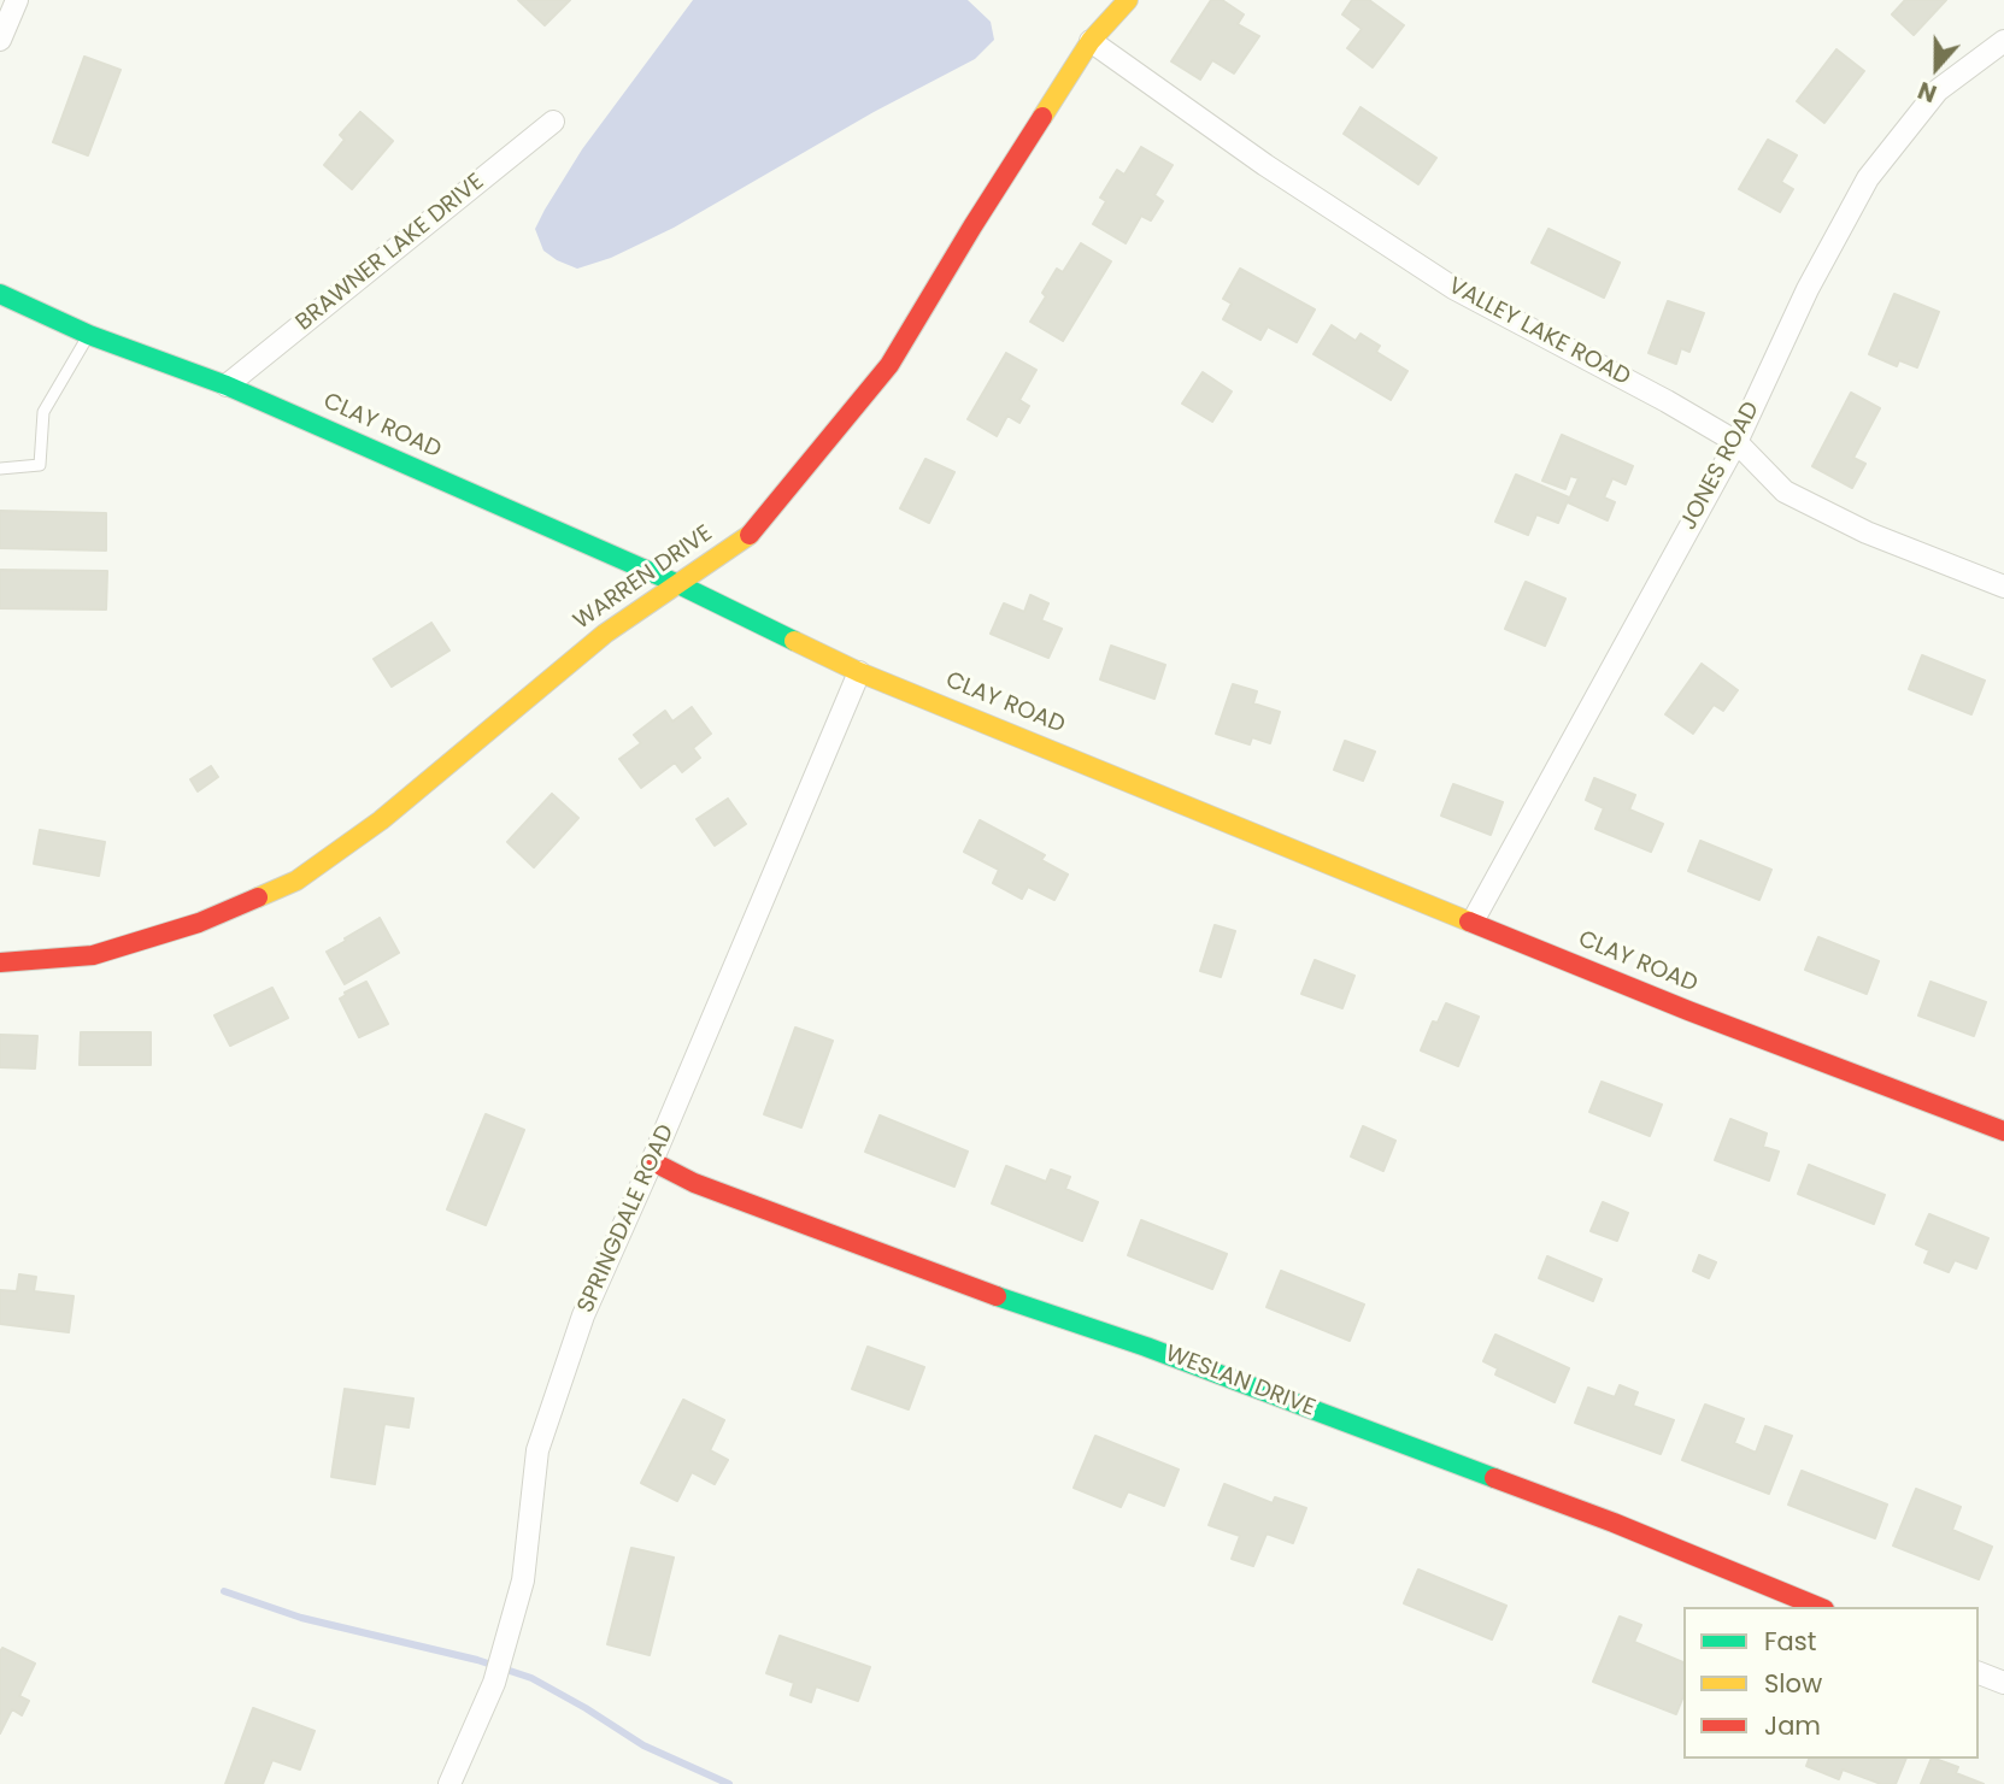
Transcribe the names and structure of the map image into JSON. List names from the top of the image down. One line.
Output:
{"streets":{"street":["BRAWNER LAKE DRIVE","VALLEY LAKE ROAD","CLAY ROAD","JONES ROAD","WARREN DRIVE","SPRINGDALE ROAD","WESLAN DRIVE"]},"crossings":[["BRAWNER LAKE DRIVE","CLAY ROAD"],["VALLEY LAKE ROAD","JONES ROAD"],["VALLEY LAKE ROAD","WARREN DRIVE"],["CLAY ROAD","JONES ROAD"],["CLAY ROAD","WARREN DRIVE"],["CLAY ROAD","SPRINGDALE ROAD"],["SPRINGDALE ROAD","WESLAN DRIVE"]],"legend":["Fast","Slow","Jam"],"north":"bottom"}
